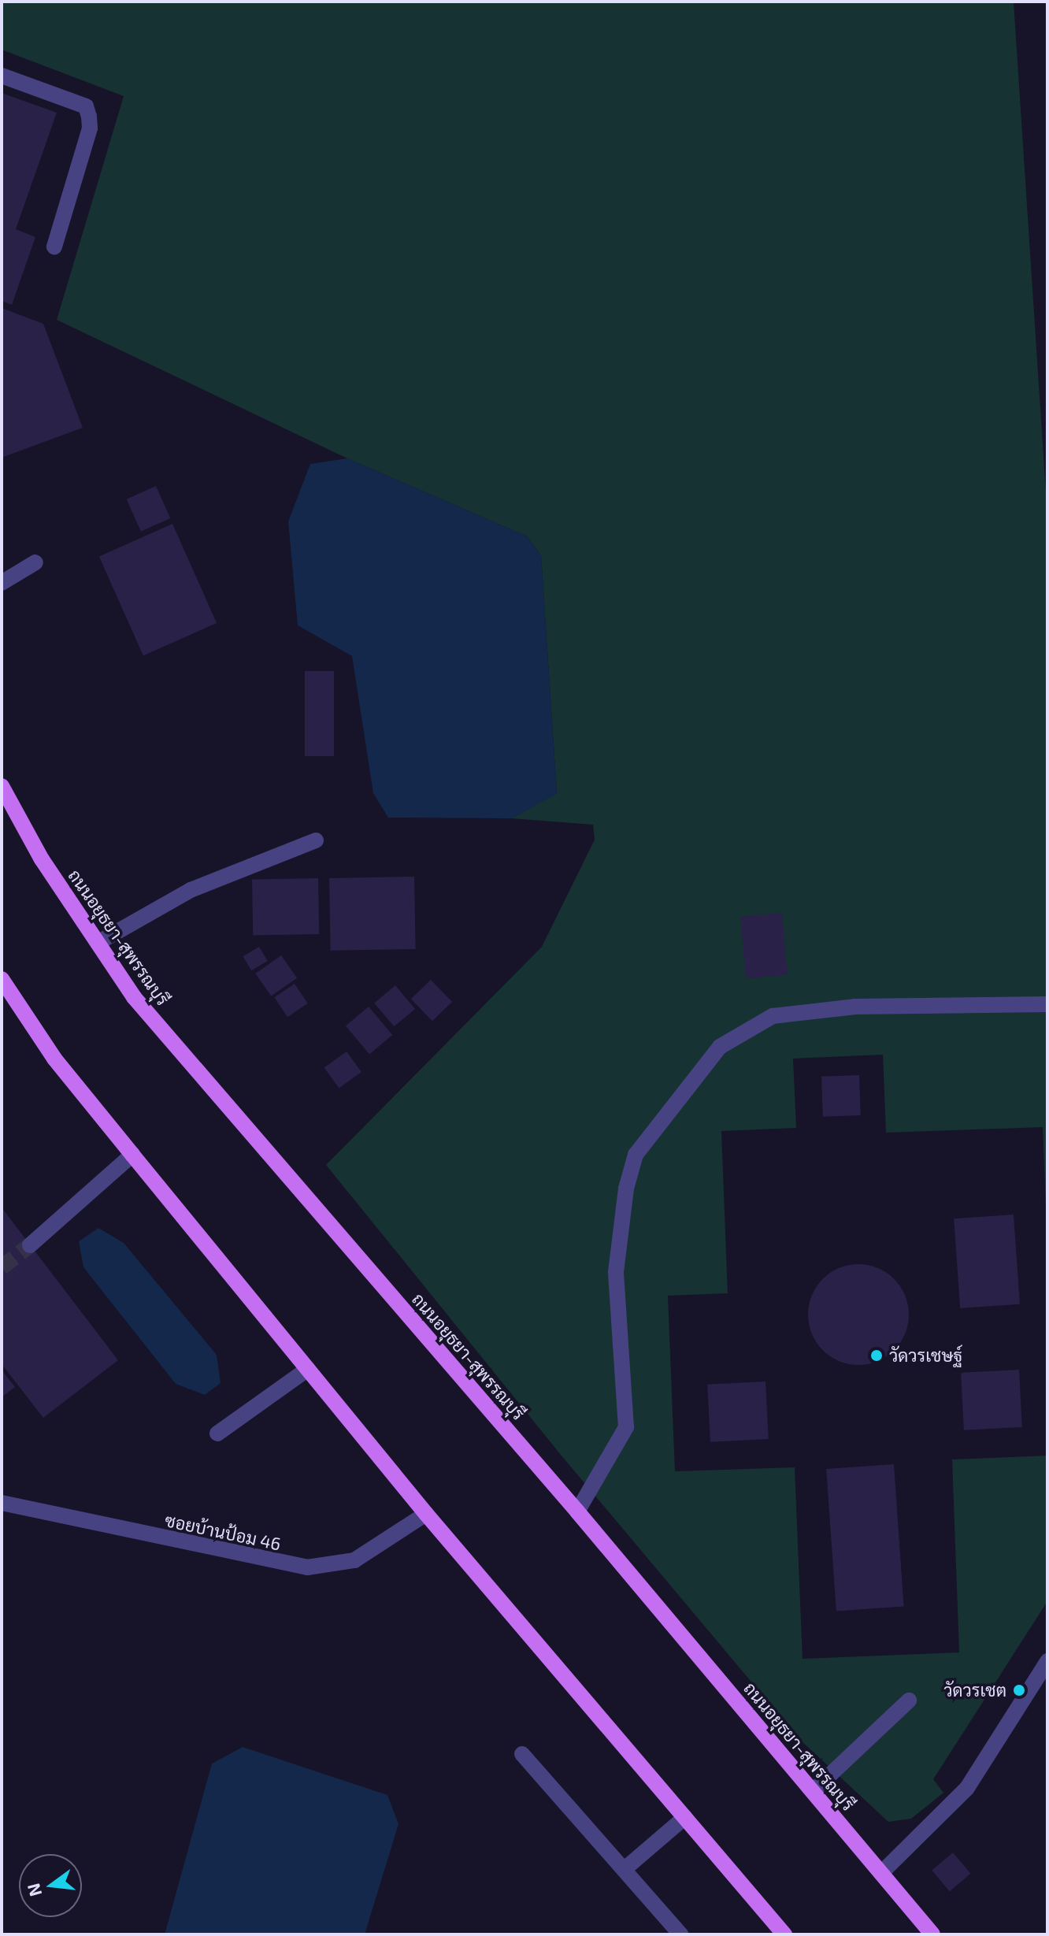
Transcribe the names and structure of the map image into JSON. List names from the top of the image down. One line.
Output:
{"streets":{"main road":["ถนนอยุธยา-สุพรรณบุรี"],"street":["ซอยบ้านป้อม 46"]},"places":["วัดวรเชษฐ์","วัดวรเชต"],"north":"left"}
